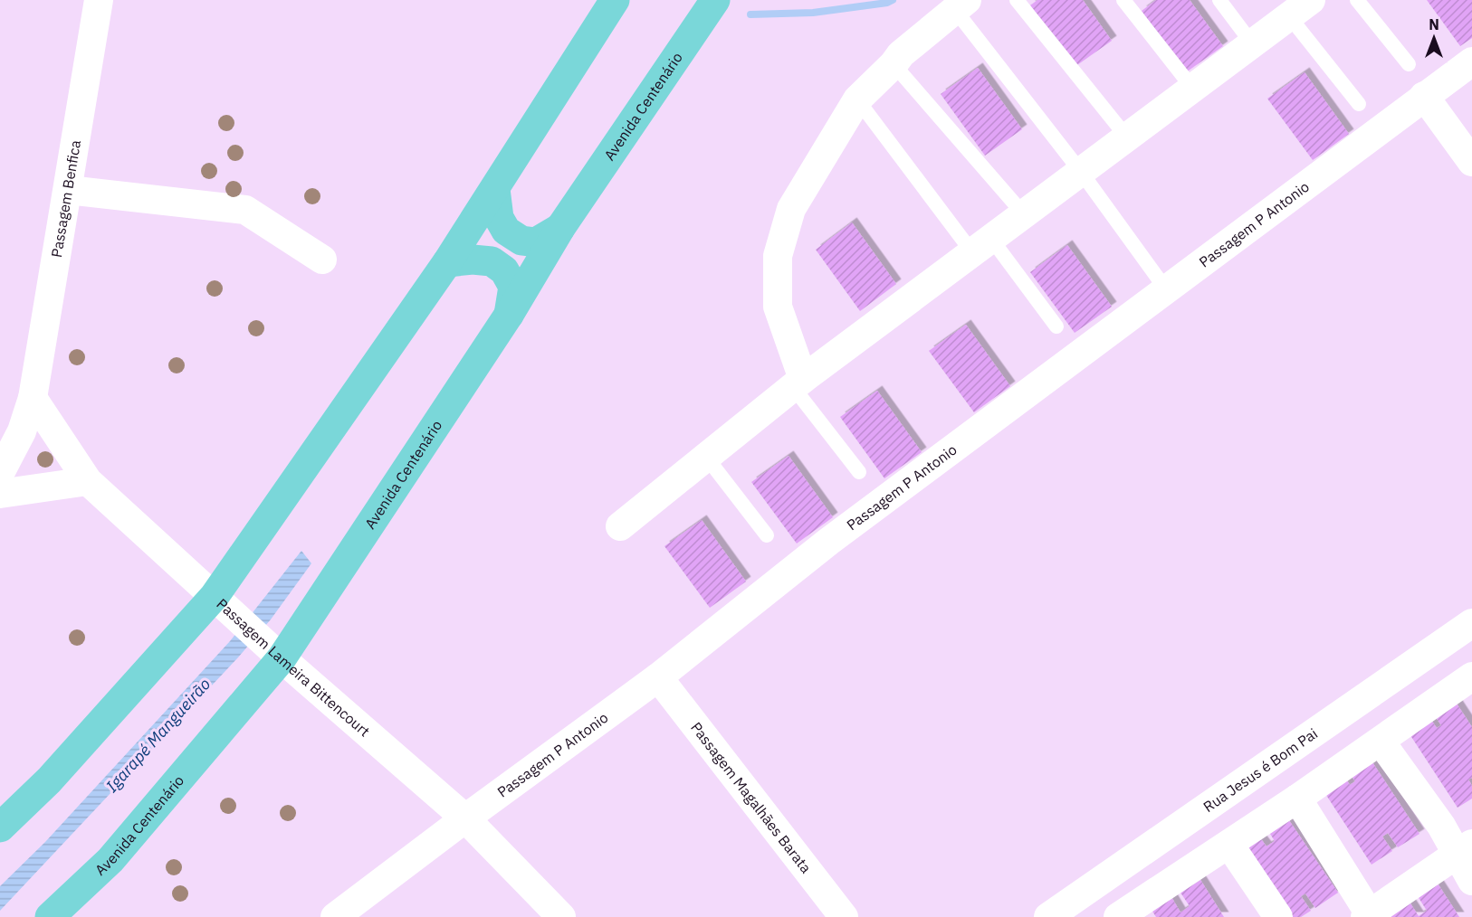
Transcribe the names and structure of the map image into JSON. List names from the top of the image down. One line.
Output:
{"streets":{"main road":["Avenida Centenário"],"street":["Passagem Benfica","Passagem P Antonio","Passagem Lameira Bittencourt","Rua Jesus é Bom Pai","Passagem Magalhães Barata"]},"crossings":[["Avenida Centenário","Passagem Lameira Bittencourt"],["Passagem P Antonio","Passagem Lameira Bittencourt"],["Passagem P Antonio","Passagem Magalhães Barata"]],"water":["Igarapé Mangueirão"],"north":"top"}
